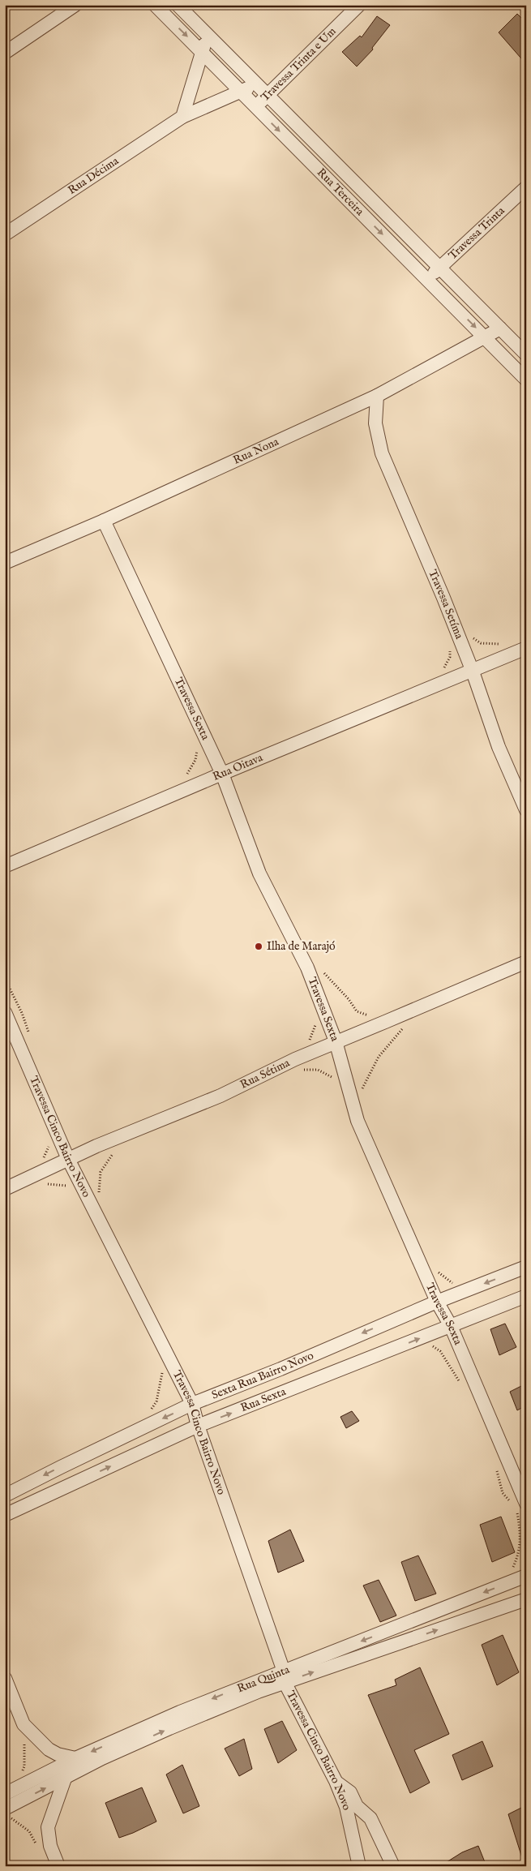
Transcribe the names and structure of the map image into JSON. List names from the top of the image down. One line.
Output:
{"streets":{"street":["Travessa Trinta e Um","Rua Décima","Rua Terceira","Travessa Trinta","Rua Nona","Travessa Setíma","Travessa Sexta","Rua Oitava","Rua Sétima","Travessa Cinco Bairro Novo","Sexta Rua Bairro Novo","Rua Sexta","Rua Quinta"]},"crossings":[["Travessa Trinta e Um","Rua Terceira"],["Rua Décima","Rua Terceira"],["Rua Terceira","Travessa Trinta"],["Rua Terceira","Rua Nona"],["Rua Nona","Travessa Setíma"],["Rua Nona","Travessa Sexta"],["Travessa Setíma","Rua Oitava"],["Travessa Sexta","Rua Oitava"],["Travessa Sexta","Rua Sétima"],["Travessa Sexta","Sexta Rua Bairro Novo"],["Travessa Sexta","Rua Sexta"],["Rua Sétima","Travessa Cinco Bairro Novo"],["Travessa Cinco Bairro Novo","Sexta Rua Bairro Novo"],["Travessa Cinco Bairro Novo","Rua Sexta"],["Travessa Cinco Bairro Novo","Rua Quinta"]],"one_way":["Sexta Rua Bairro Novo","Rua Sexta"],"places":["Ilha de Marajó"]}
